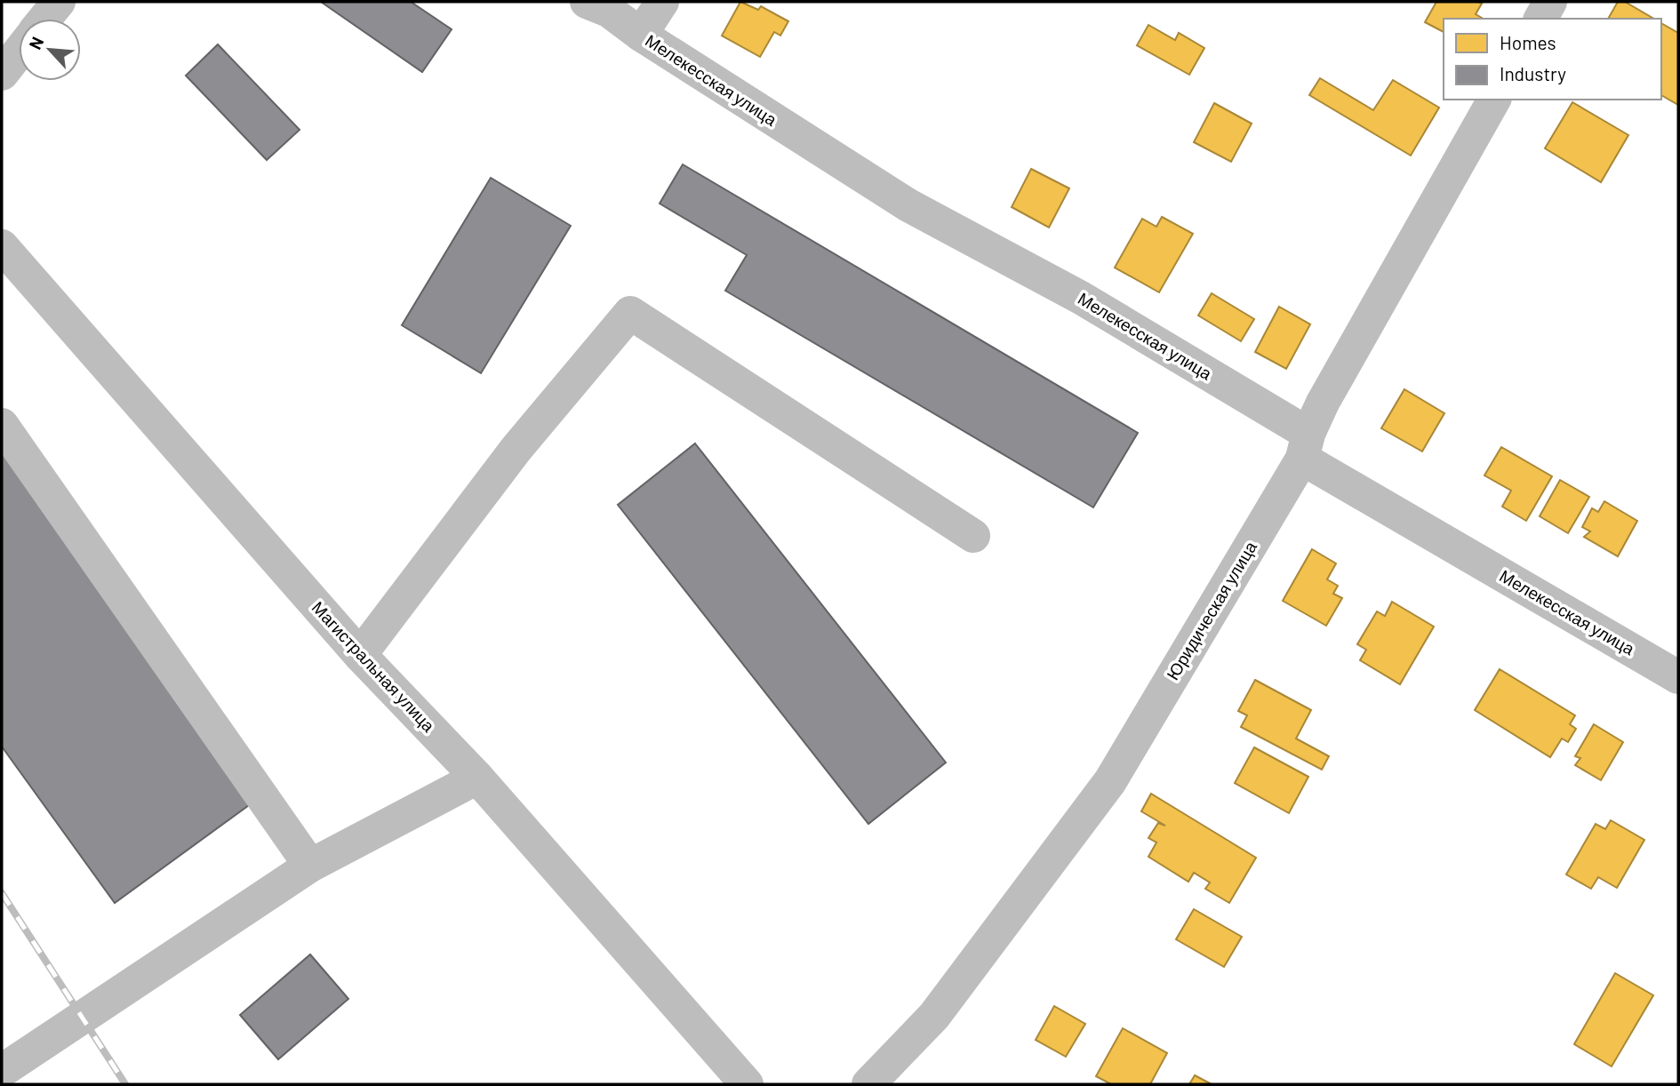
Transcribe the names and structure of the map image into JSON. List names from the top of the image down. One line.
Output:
{"streets":{"street":["Мелекесская улица","Юридическая улица","Магистральная улица"]},"crossings":[["Мелекесская улица","Юридическая улица"]],"legend":["Homes","Industry"],"north":"top left"}
